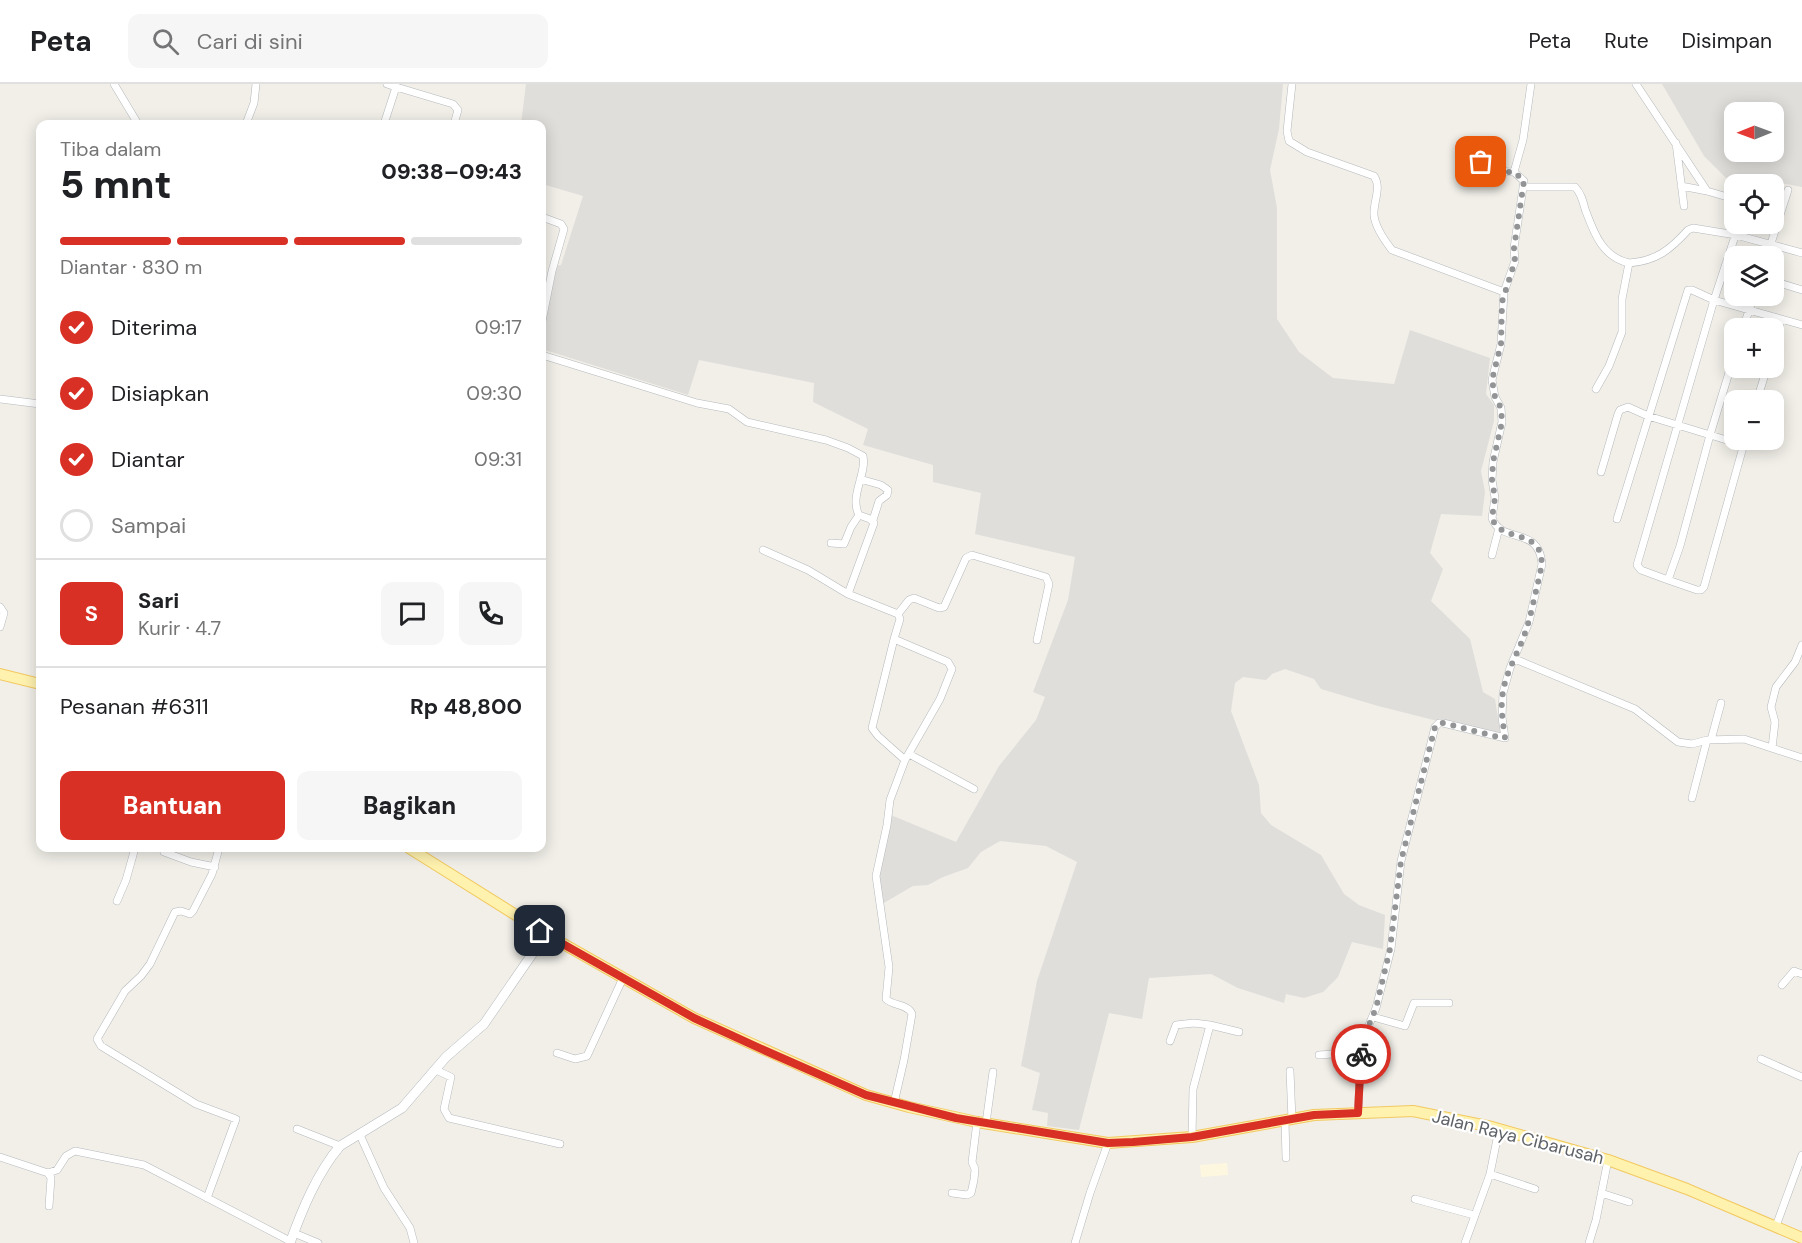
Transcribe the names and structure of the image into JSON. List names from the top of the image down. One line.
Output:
{"streets":{"main road":["Jalan Raya Cibarusah"]},"north":"left","page":{"header":"Peta","search":"Cari di sini","nav":["Peta","Rute","Disimpan"],"map_buttons":["+","−"],"heading":["5 mnt","Tiba dalam","09:38–09:43"],"panel":["Sari","Kurir · 4.7","Pesanan #6311","Rp 48,800"],"bar":"Diantar · 830 m","list":[["Diterima","09:17"],["Disiapkan","09:30"],["Diantar","09:31"],"Sampai"],"round":"S","buttons":["Bantuan","Bagikan"]}}
